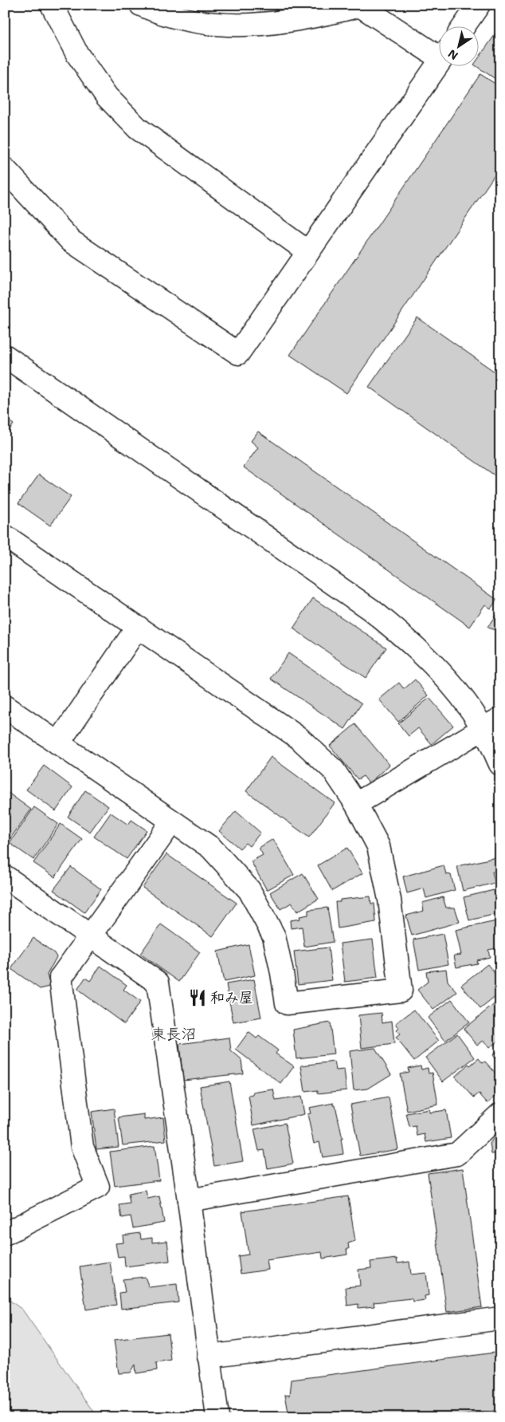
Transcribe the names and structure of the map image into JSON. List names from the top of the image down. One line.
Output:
{"districts":["東長沼"],"places":{"restaurant":["和み屋"]},"north":"bottom left"}
